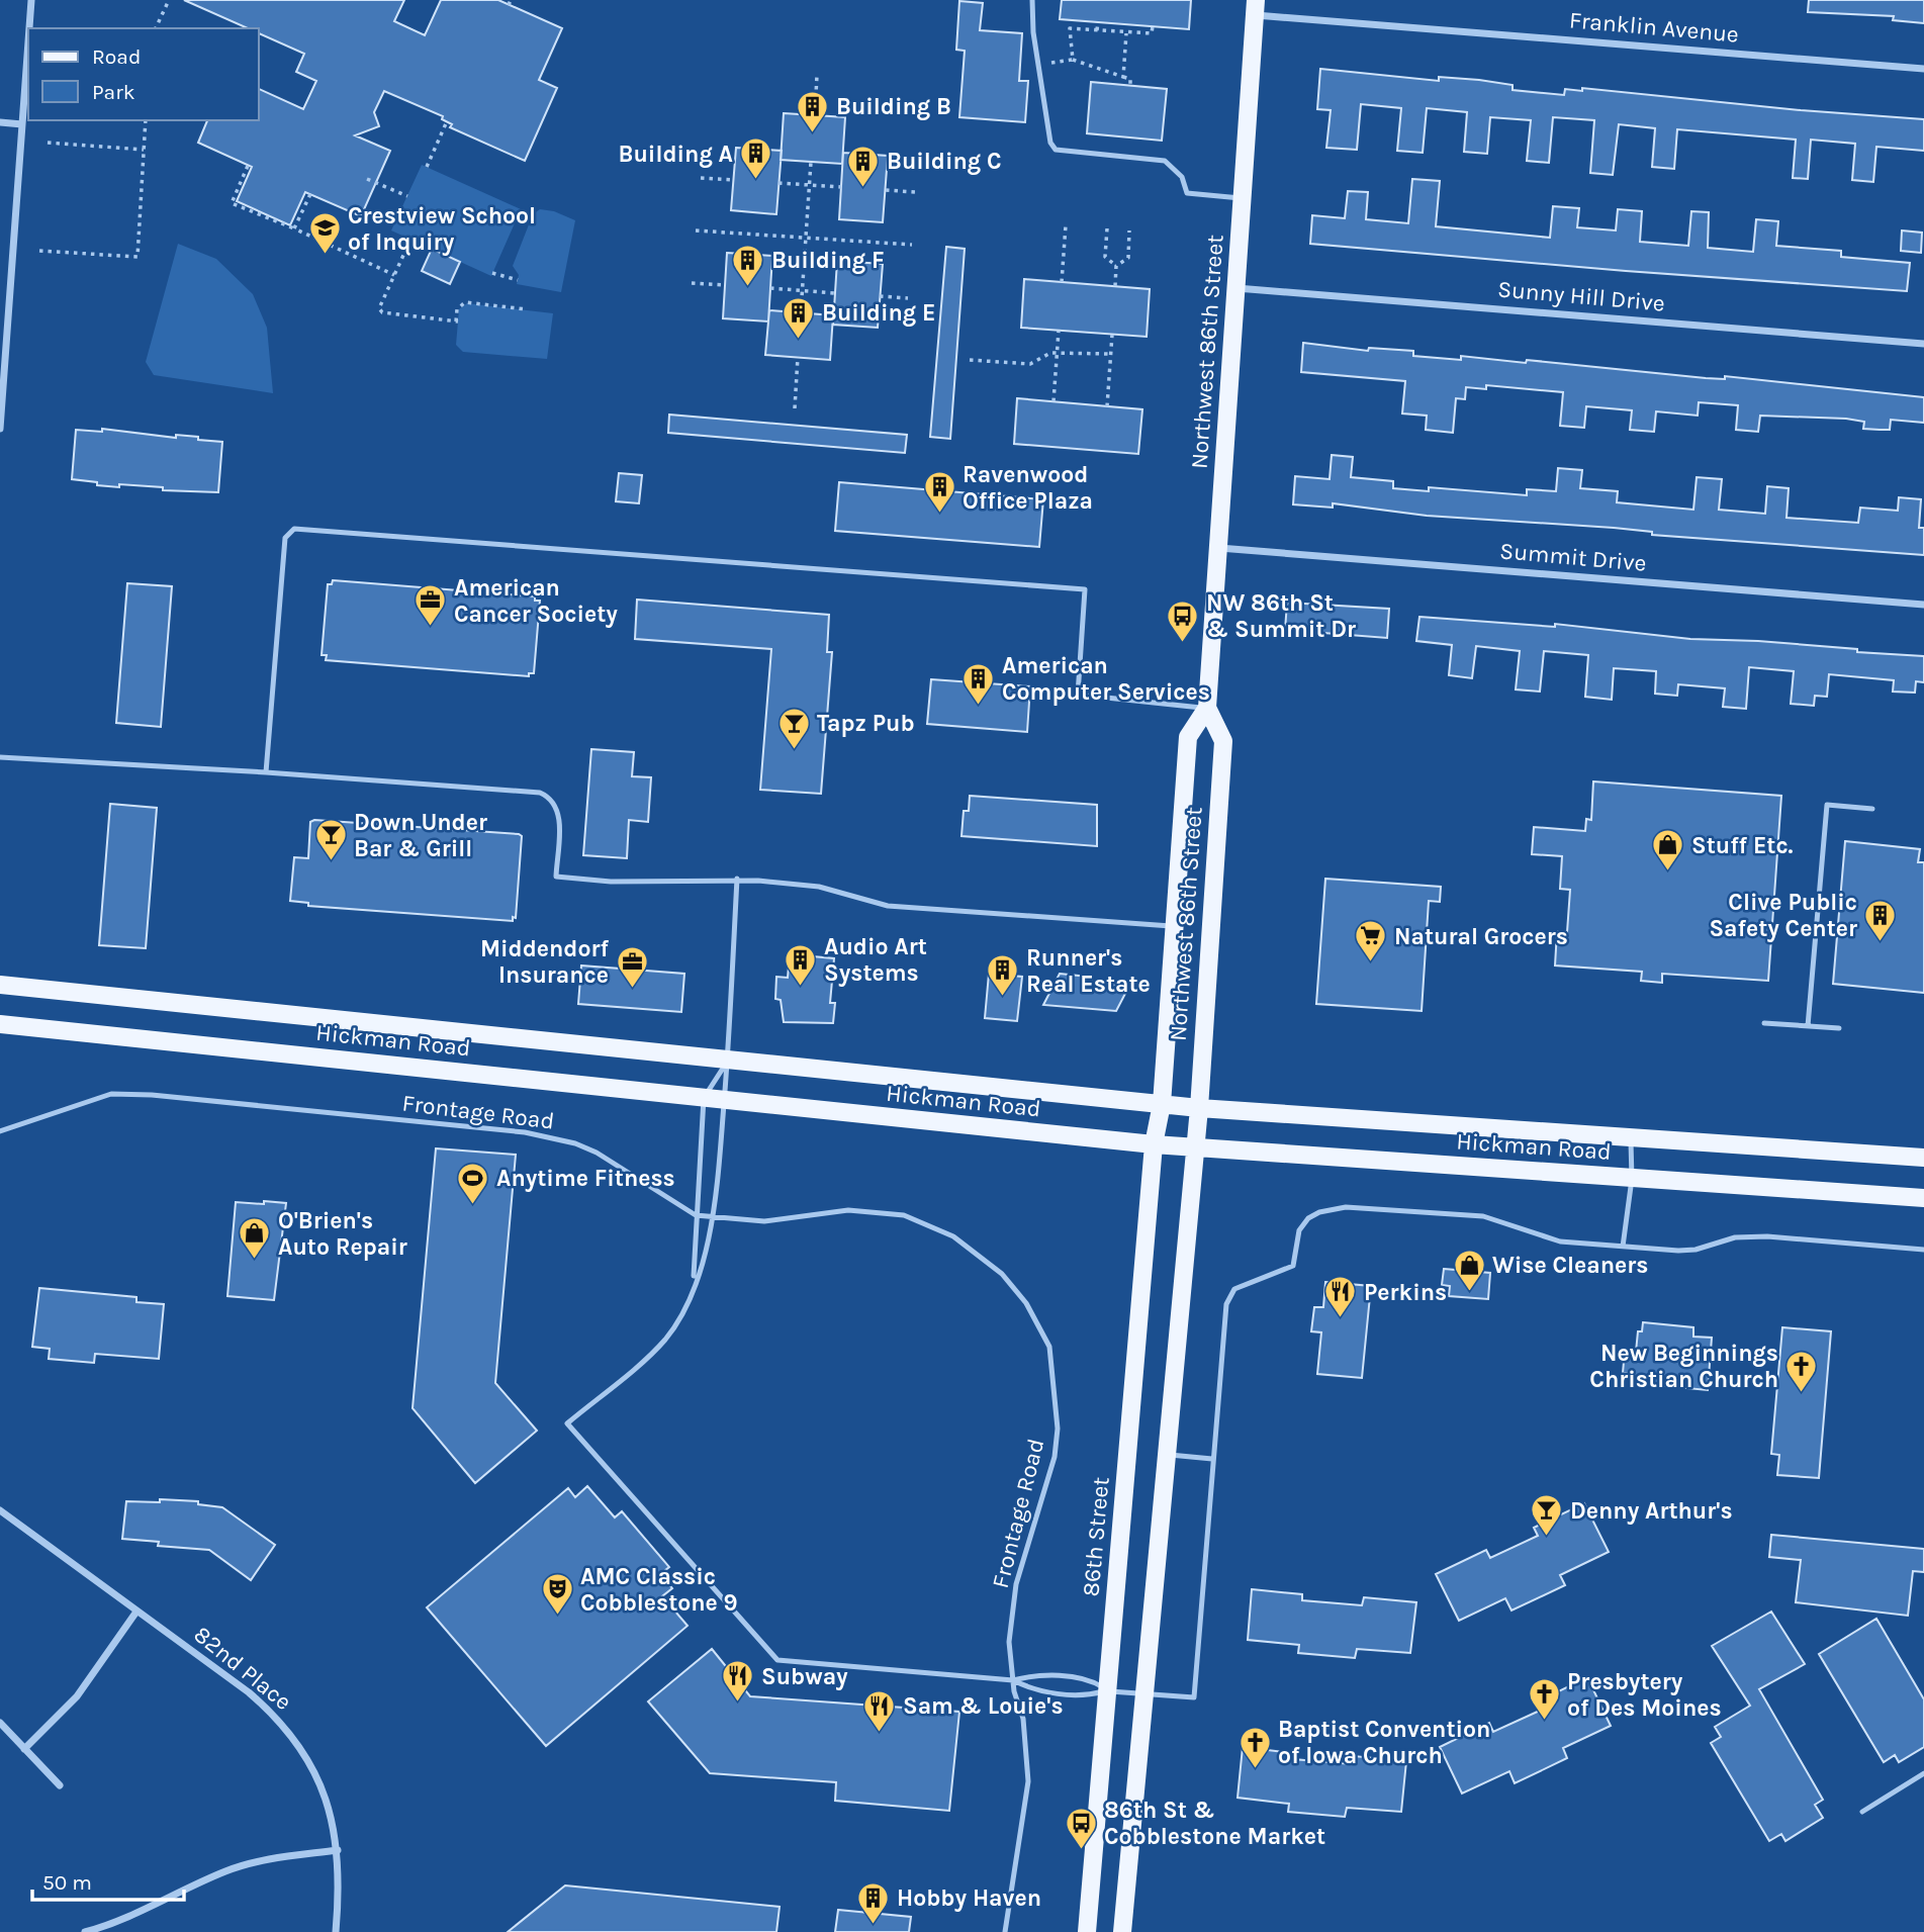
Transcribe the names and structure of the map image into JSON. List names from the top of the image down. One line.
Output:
{"streets":{"main road":["Northwest 86th Street","Hickman Road","86th Street"],"street":["Franklin Avenue","Sunny Hill Drive","Summit Drive","82nd Place"],"lane":["Frontage Road"]},"crossings":[["Franklin Avenue","Northwest 86th Street"],["Sunny Hill Drive","Northwest 86th Street"],["Northwest 86th Street","Summit Drive"],["Northwest 86th Street","Hickman Road"],["Northwest 86th Street","86th Street"],["Hickman Road","86th Street"]],"places":{"building":["Building B","Building A","Building C","Building F","Building E","Ravenwood Office Plaza","American Computer Services","Clive Public Safety Center","Audio Art Systems","Runner's Real Estate","Hobby Haven"],"school or university":["Crestview School of Inquiry"],"office":["American Cancer Society","Middendorf Insurance"],"bus stop":["NW 86th St & Summit Dr","86th St & Cobblestone Market"],"bar":["Tapz Pub","Down Under Bar & Grill","Denny Arthur's"],"shop":["Stuff Etc.","O'Brien's Auto Repair","Wise Cleaners"],"supermarket":["Natural Grocers"],"sports":["Anytime Fitness"],"restaurant":["Perkins","Subway","Sam & Louie's"],"church":["New Beginnings Christian Church","Presbytery of Des Moines","Baptist Convention of Iowa Church"],"theatre":["AMC Classic Cobblestone 9"]},"legend":["Road","Park"],"scale_bar":"50 m"}
